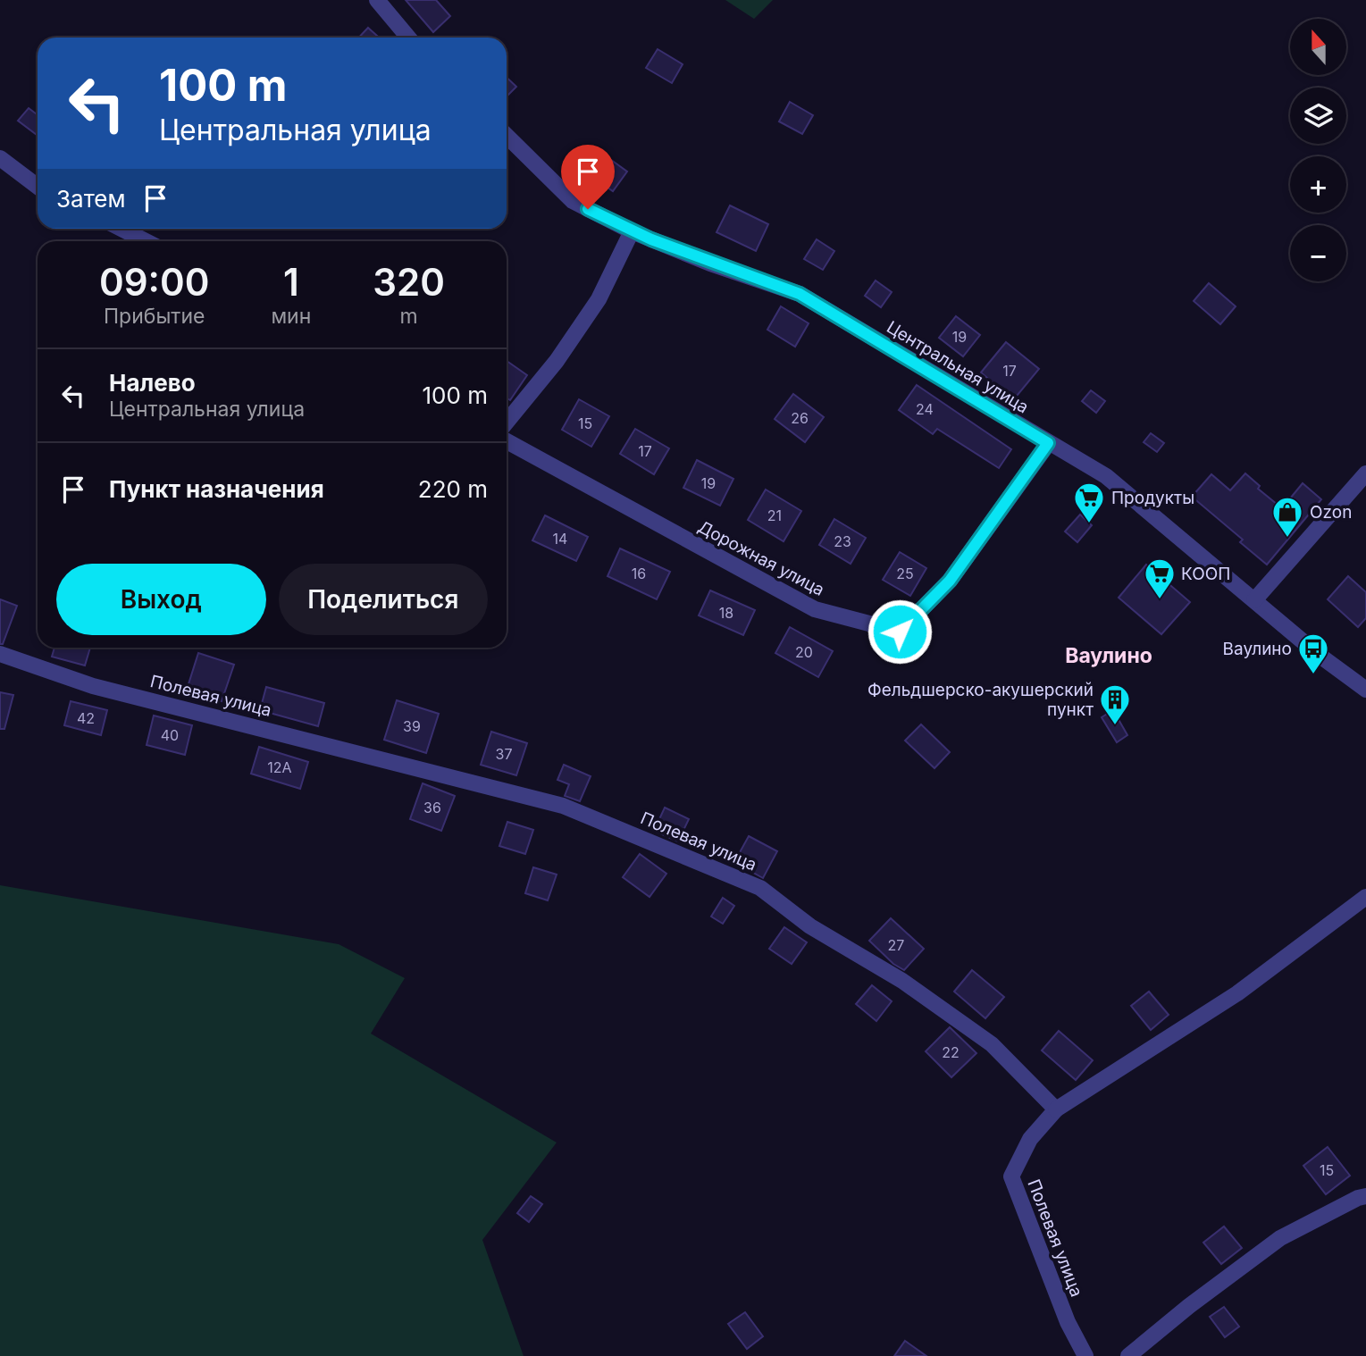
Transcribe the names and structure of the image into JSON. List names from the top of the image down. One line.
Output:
{"streets":{"street":["Центральная улица","Дорожная улица","Полевая улица"]},"crossings":[["Центральная улица","Дорожная улица"]],"districts":["Ваулино"],"places":{"supermarket":["Продукты","КООП"],"shop":["Ozon"],"bus stop":["Ваулино"],"building":["Фельдшерско-акушерский пункт"]},"house_numbers":["19","17","24","26","15","17","19","21","14","23","16","25","18","20","42","39","40","37","12А","36","27","22","15"],"north":"top","page":{"map_buttons":["+","−"],"turn":["100 m","Центральная улица"],"then":"Затем","eta":["09:00","Прибытие","1","мин","320","m"],"list":[{"name":"Налево","note":"Центральная улица","value":"100 m"},{"name":"Пункт назначения","value":"220 m"}],"buttons":["Выход","Поделиться"]}}
